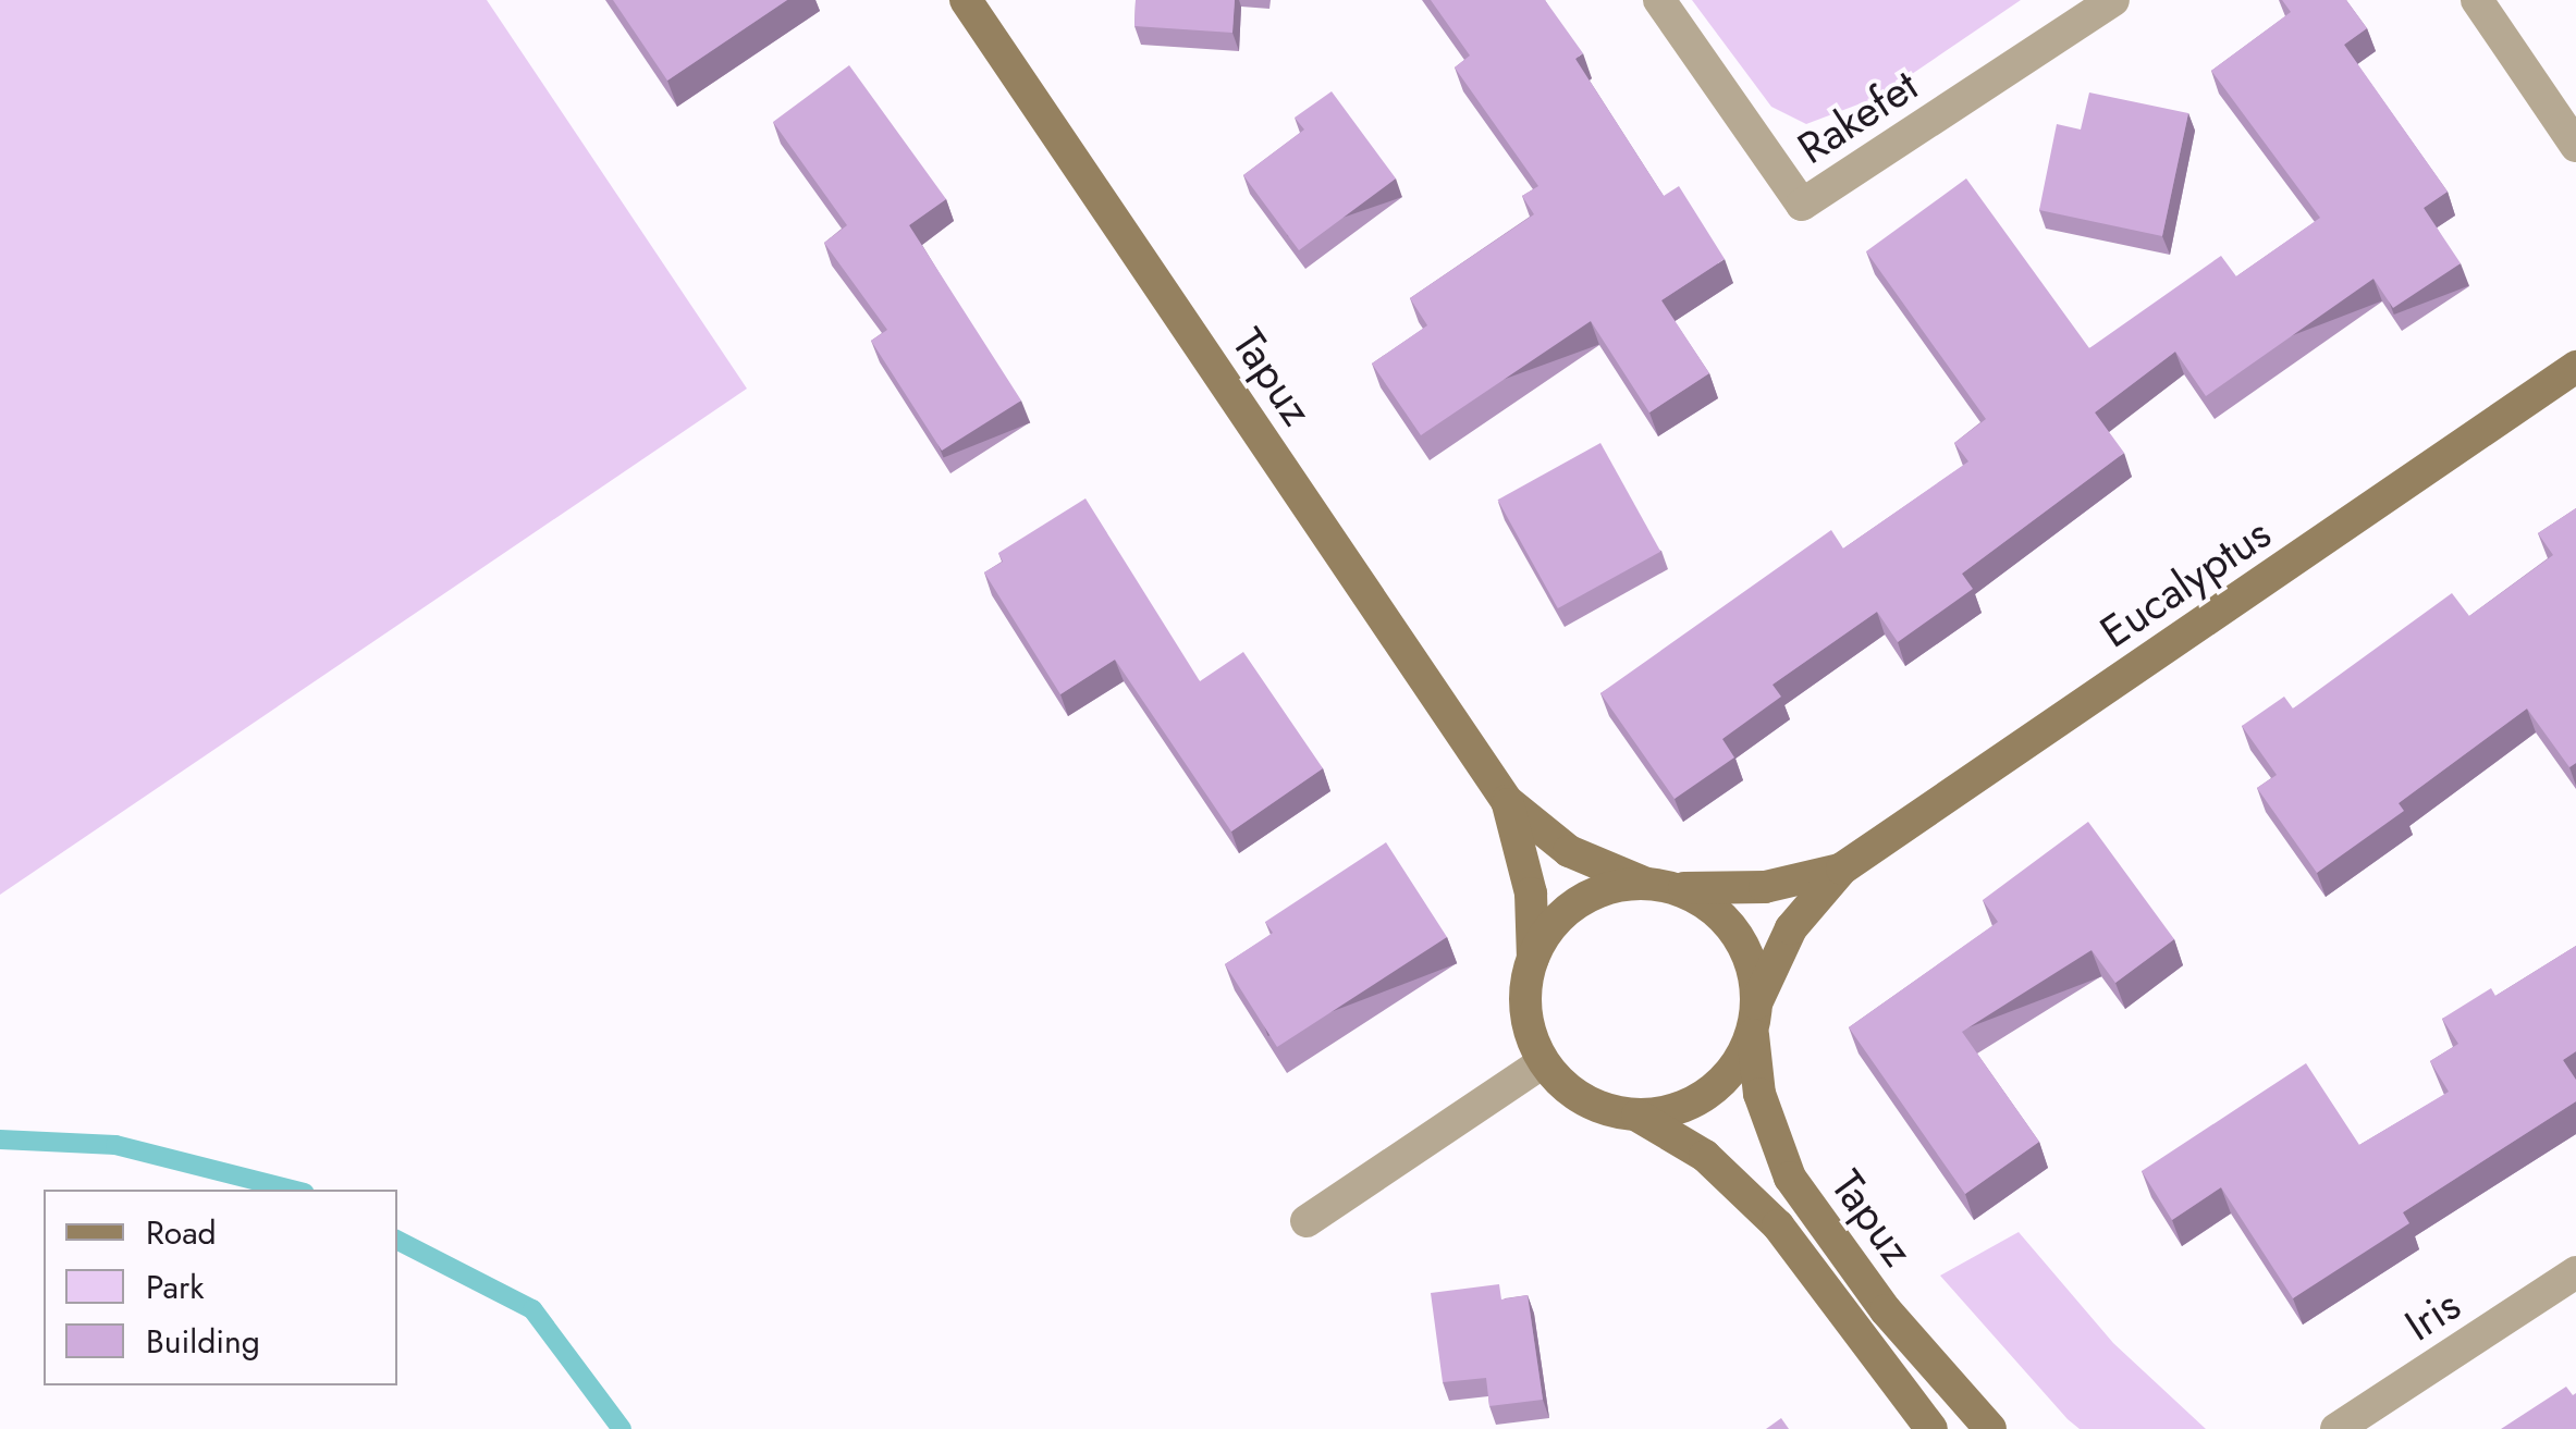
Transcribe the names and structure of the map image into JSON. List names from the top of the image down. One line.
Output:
{"streets":{"street":["Rakefet","Tapuz","Eucalyptus","Iris"]},"crossings":[["Tapuz","Eucalyptus"]],"legend":["Road","Park","Building"]}
